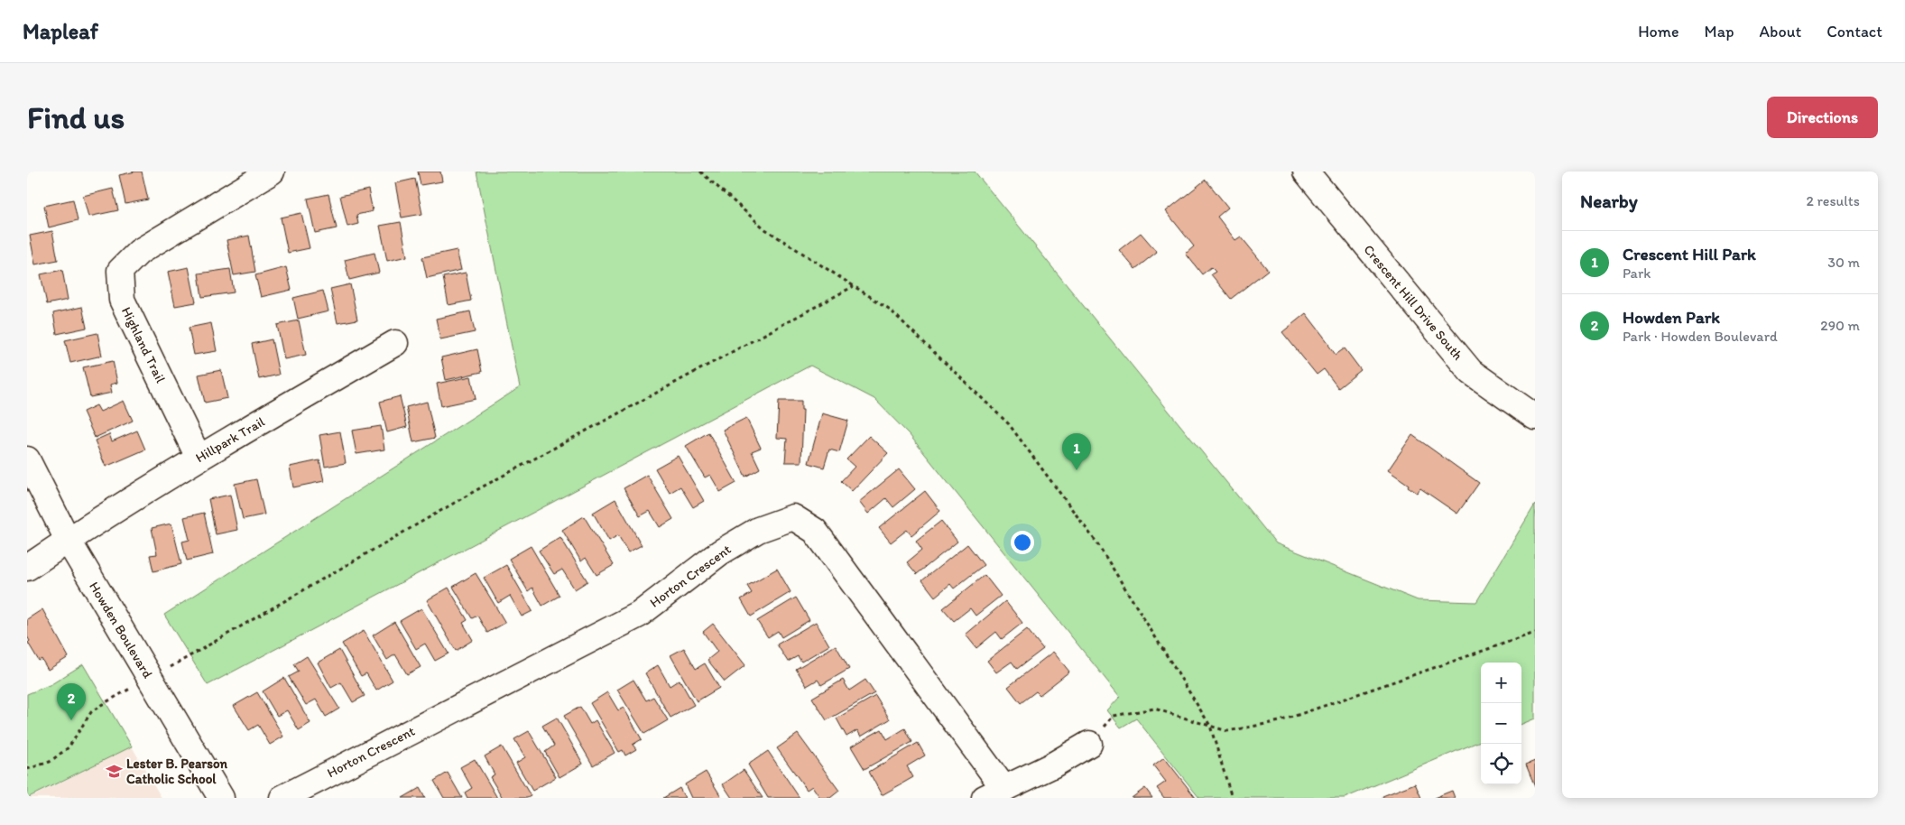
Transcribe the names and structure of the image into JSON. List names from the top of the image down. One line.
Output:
{"streets":{"street":["Crescent Hill Drive South","Highland Trail","Hillpark Trail","Horton Crescent","Howden Boulevard"]},"crossings":[["Highland Trail","Hillpark Trail"],["Hillpark Trail","Howden Boulevard"]],"places":{"school or university":["Lester B. Pearson Catholic School"]},"page":{"header":"Mapleaf","nav":["Home","Map","About","Contact"],"buttons":"Directions","title":"Find us","heading":["Nearby","2 results"],"list":[{"mark":"1","name":"Crescent Hill Park","note":"Park","value":"30 m"},{"mark":"2","name":"Howden Park","note":"Park · Howden Boulevard","value":"290 m"}],"pins":["1","2"],"map_buttons":["+","−"]}}
